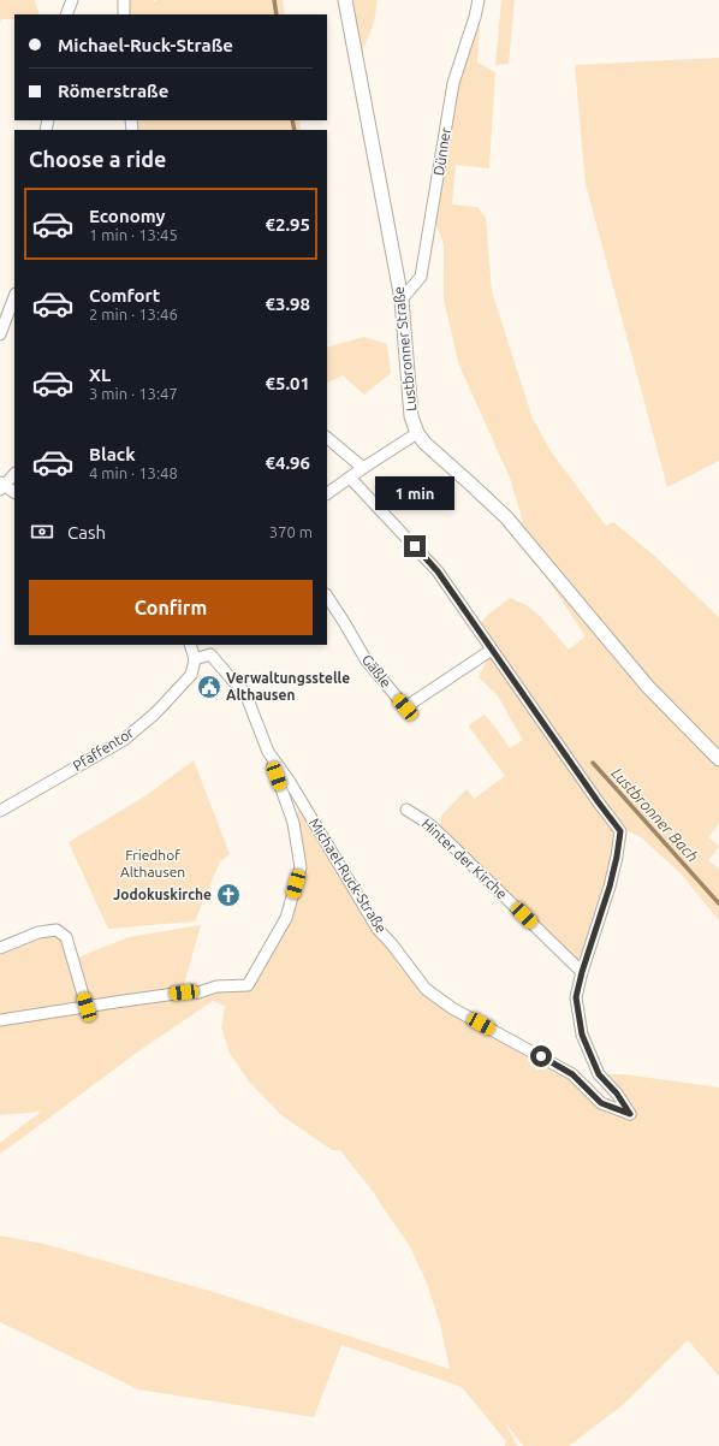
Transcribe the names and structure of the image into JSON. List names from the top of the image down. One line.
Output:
{"streets":{"street":["Dünner","Lustbronner Straße","Gäßle","Pfaffentor","Hinter der Kirche","Michael-Ruck-Straße"]},"crossings":[["Dünner","Lustbronner Straße"],["Pfaffentor","Michael-Ruck-Straße"],["Hinter der Kirche","Michael-Ruck-Straße"]],"water":["Lustbronner Bach"],"parks":["Friedhof Althausen"],"places":{"public building":["Verwaltungsstelle Althausen"],"church":["Jodokuskirche"]},"page":{"banner":["Michael-Ruck-Straße","Römerstraße"],"heading":"Choose a ride","list":[{"name":"Economy","note":"1 min · 13:45","value":"€2.95"},{"name":"Comfort","note":"2 min · 13:46","value":"€3.98"},{"name":"XL","note":"3 min · 13:47","value":"€5.01"},{"name":"Black","note":"4 min · 13:48","value":"€4.96"}],"bubble":"1 min","pay":["Cash","370 m"],"buttons":"Confirm"}}
